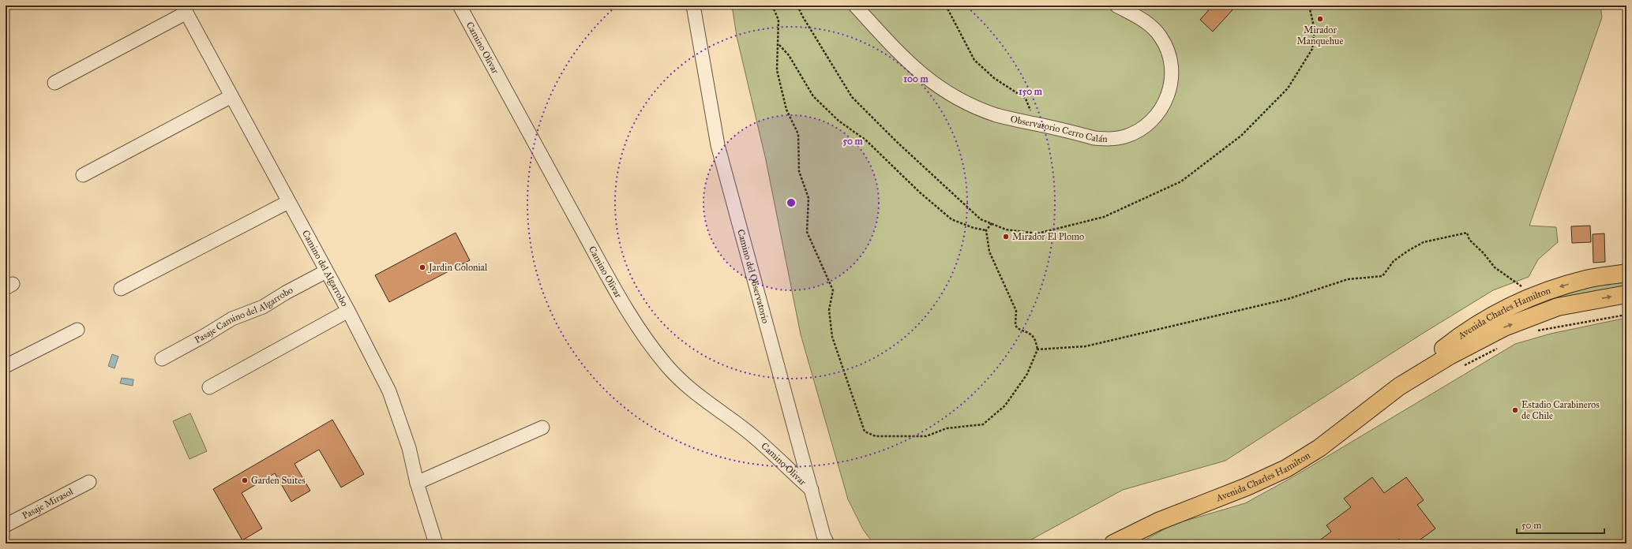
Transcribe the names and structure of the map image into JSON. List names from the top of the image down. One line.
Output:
{"streets":{"main road":["Avenida Charles Hamilton"],"street":["Camino Olivar","Observatorio Cerro Calán","Camino del Algarrobo","Camino del Observatorio","Pasaje Camino del Algarrobo","Pasaje Mirasol"]},"crossings":[["Camino Olivar","Camino del Observatorio"],["Camino del Algarrobo","Pasaje Camino del Algarrobo"]],"places":["Mirador Manquehue","Mirador El Plomo","Jardin Colonial","Estadio Carabineros de Chile","Garden Suites"],"scale_bar":"50 m","rings":["100 m","150 m","50 m"]}
